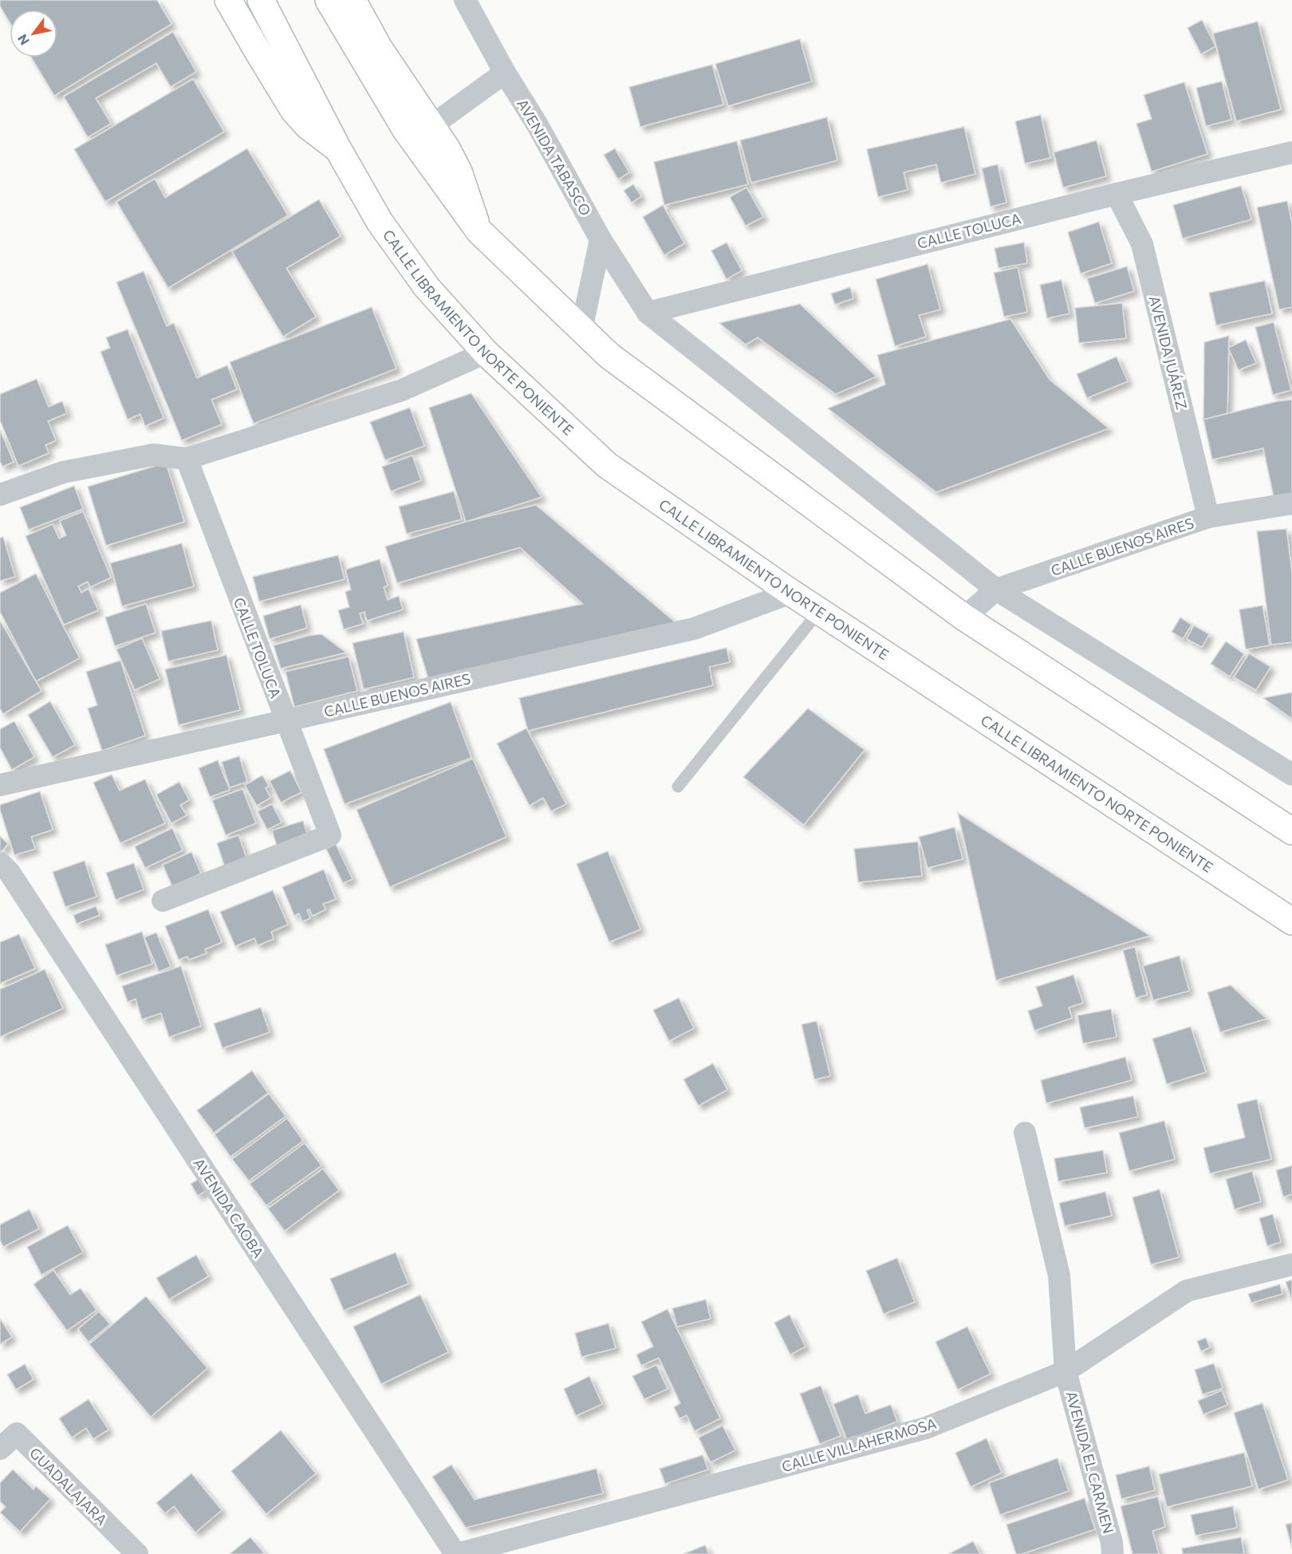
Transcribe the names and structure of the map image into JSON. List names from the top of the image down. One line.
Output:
{"streets":{"main road":["CALLE LIBRAMIENTO NORTE PONIENTE"],"street":["AVENIDA TABASCO","CALLE TOLUCA","AVENIDA JUÁREZ","CALLE BUENOS AIRES","AVENIDA CAOBA","CALLE VILLAHERMOSA","AVENIDA EL CARMEN","GUADALAJARA"]},"crossings":[["AVENIDA TABASCO","CALLE TOLUCA"],["AVENIDA TABASCO","CALLE BUENOS AIRES"],["CALLE TOLUCA","AVENIDA JUÁREZ"],["CALLE TOLUCA","CALLE BUENOS AIRES"],["CALLE LIBRAMIENTO NORTE PONIENTE","CALLE BUENOS AIRES"],["AVENIDA JUÁREZ","CALLE BUENOS AIRES"],["AVENIDA CAOBA","CALLE VILLAHERMOSA"],["CALLE VILLAHERMOSA","AVENIDA EL CARMEN"]],"north":"bottom left"}
